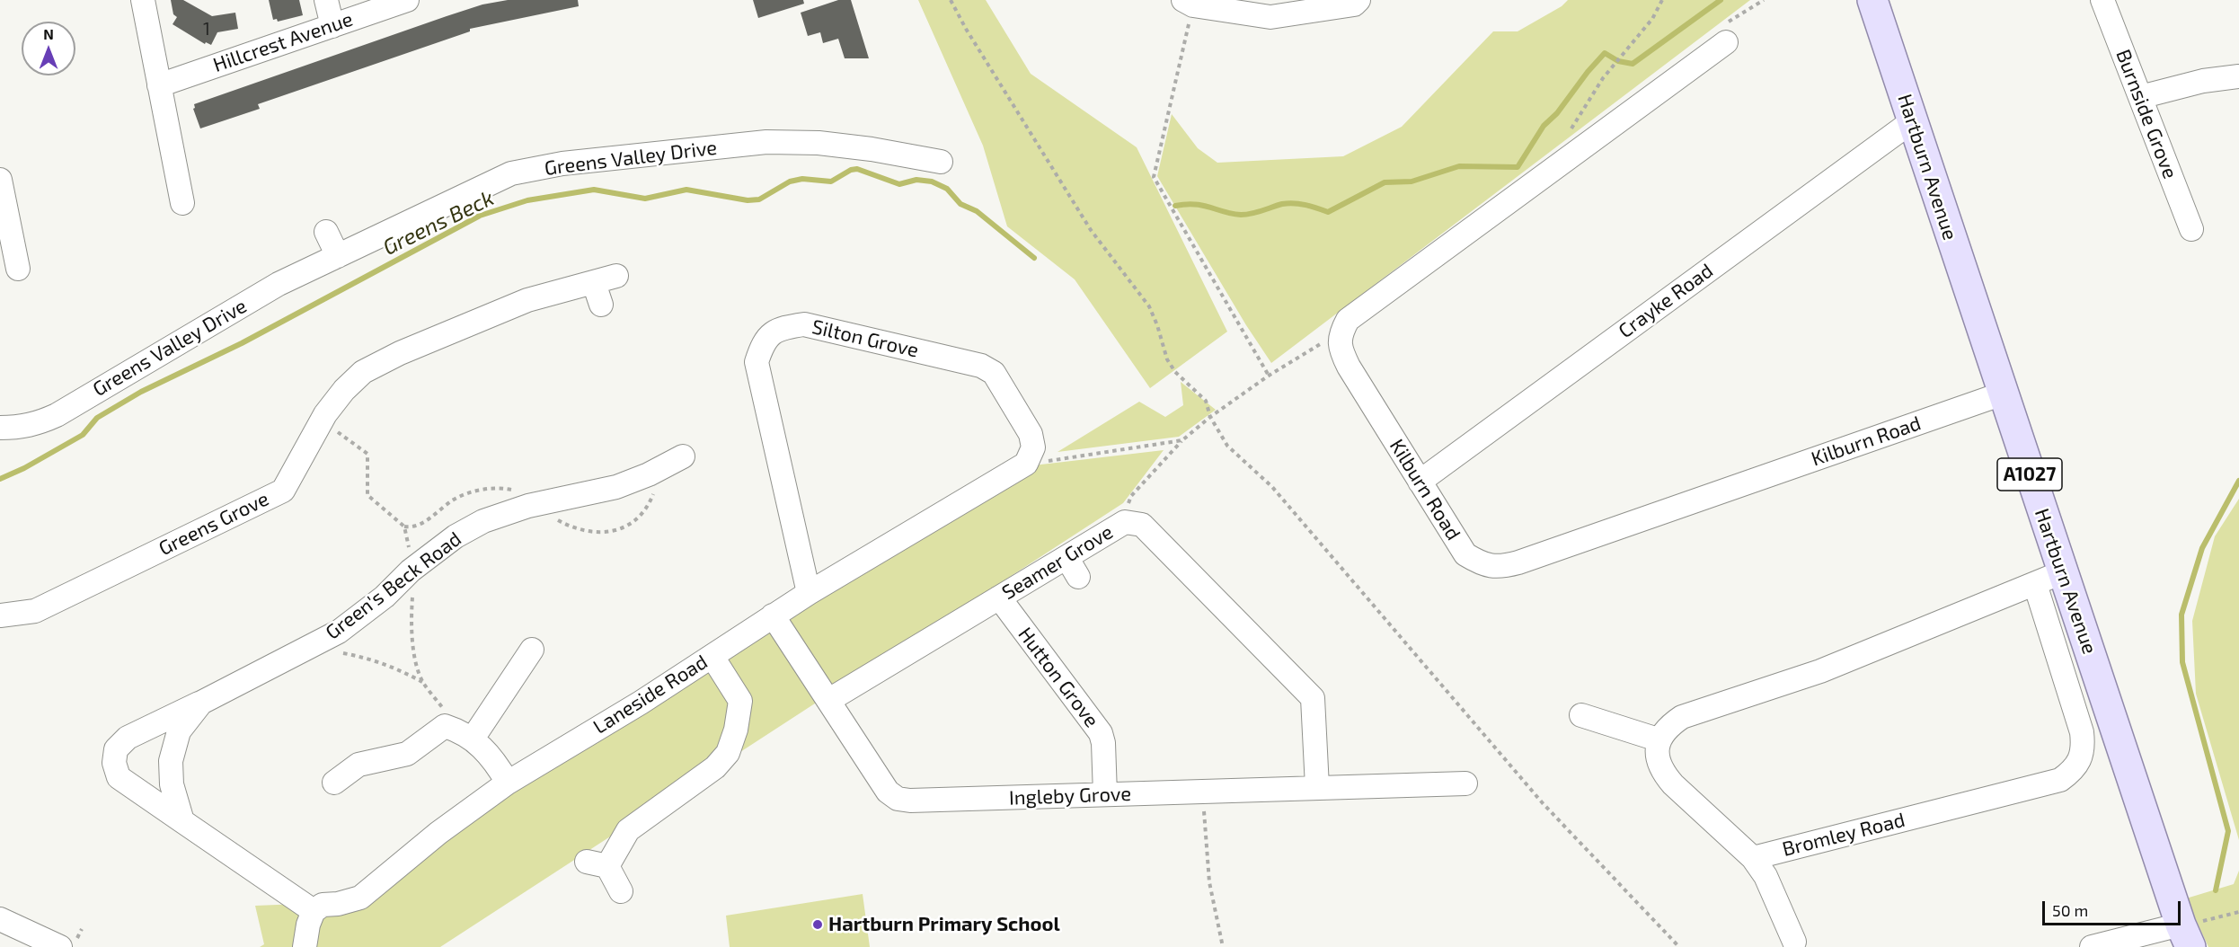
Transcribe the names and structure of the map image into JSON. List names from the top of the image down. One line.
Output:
{"streets":{"main road":["Hartburn Avenue","A1027"],"street":["Hillcrest Avenue","Burnside Grove","Greens Valley Drive","Crayke Road","Silton Grove","Kilburn Road","Greens Grove","Seamer Grove","Green's Beck Road","Hutton Grove","Laneside Road","Ingleby Grove","Bromley Road"]},"crossings":[["Hartburn Avenue","Crayke Road"],["Hartburn Avenue","Kilburn Road"],["Hartburn Avenue","Bromley Road"],["Crayke Road","Kilburn Road"],["Silton Grove","Laneside Road"],["Seamer Grove","Hutton Grove"],["Seamer Grove","Ingleby Grove"],["Green's Beck Road","Laneside Road"],["Hutton Grove","Ingleby Grove"],["Laneside Road","Ingleby Grove"]],"water":["Greens Beck"],"places":["Hartburn Primary School"],"house_numbers":["1"],"scale_bar":"50 m","north":"top"}
